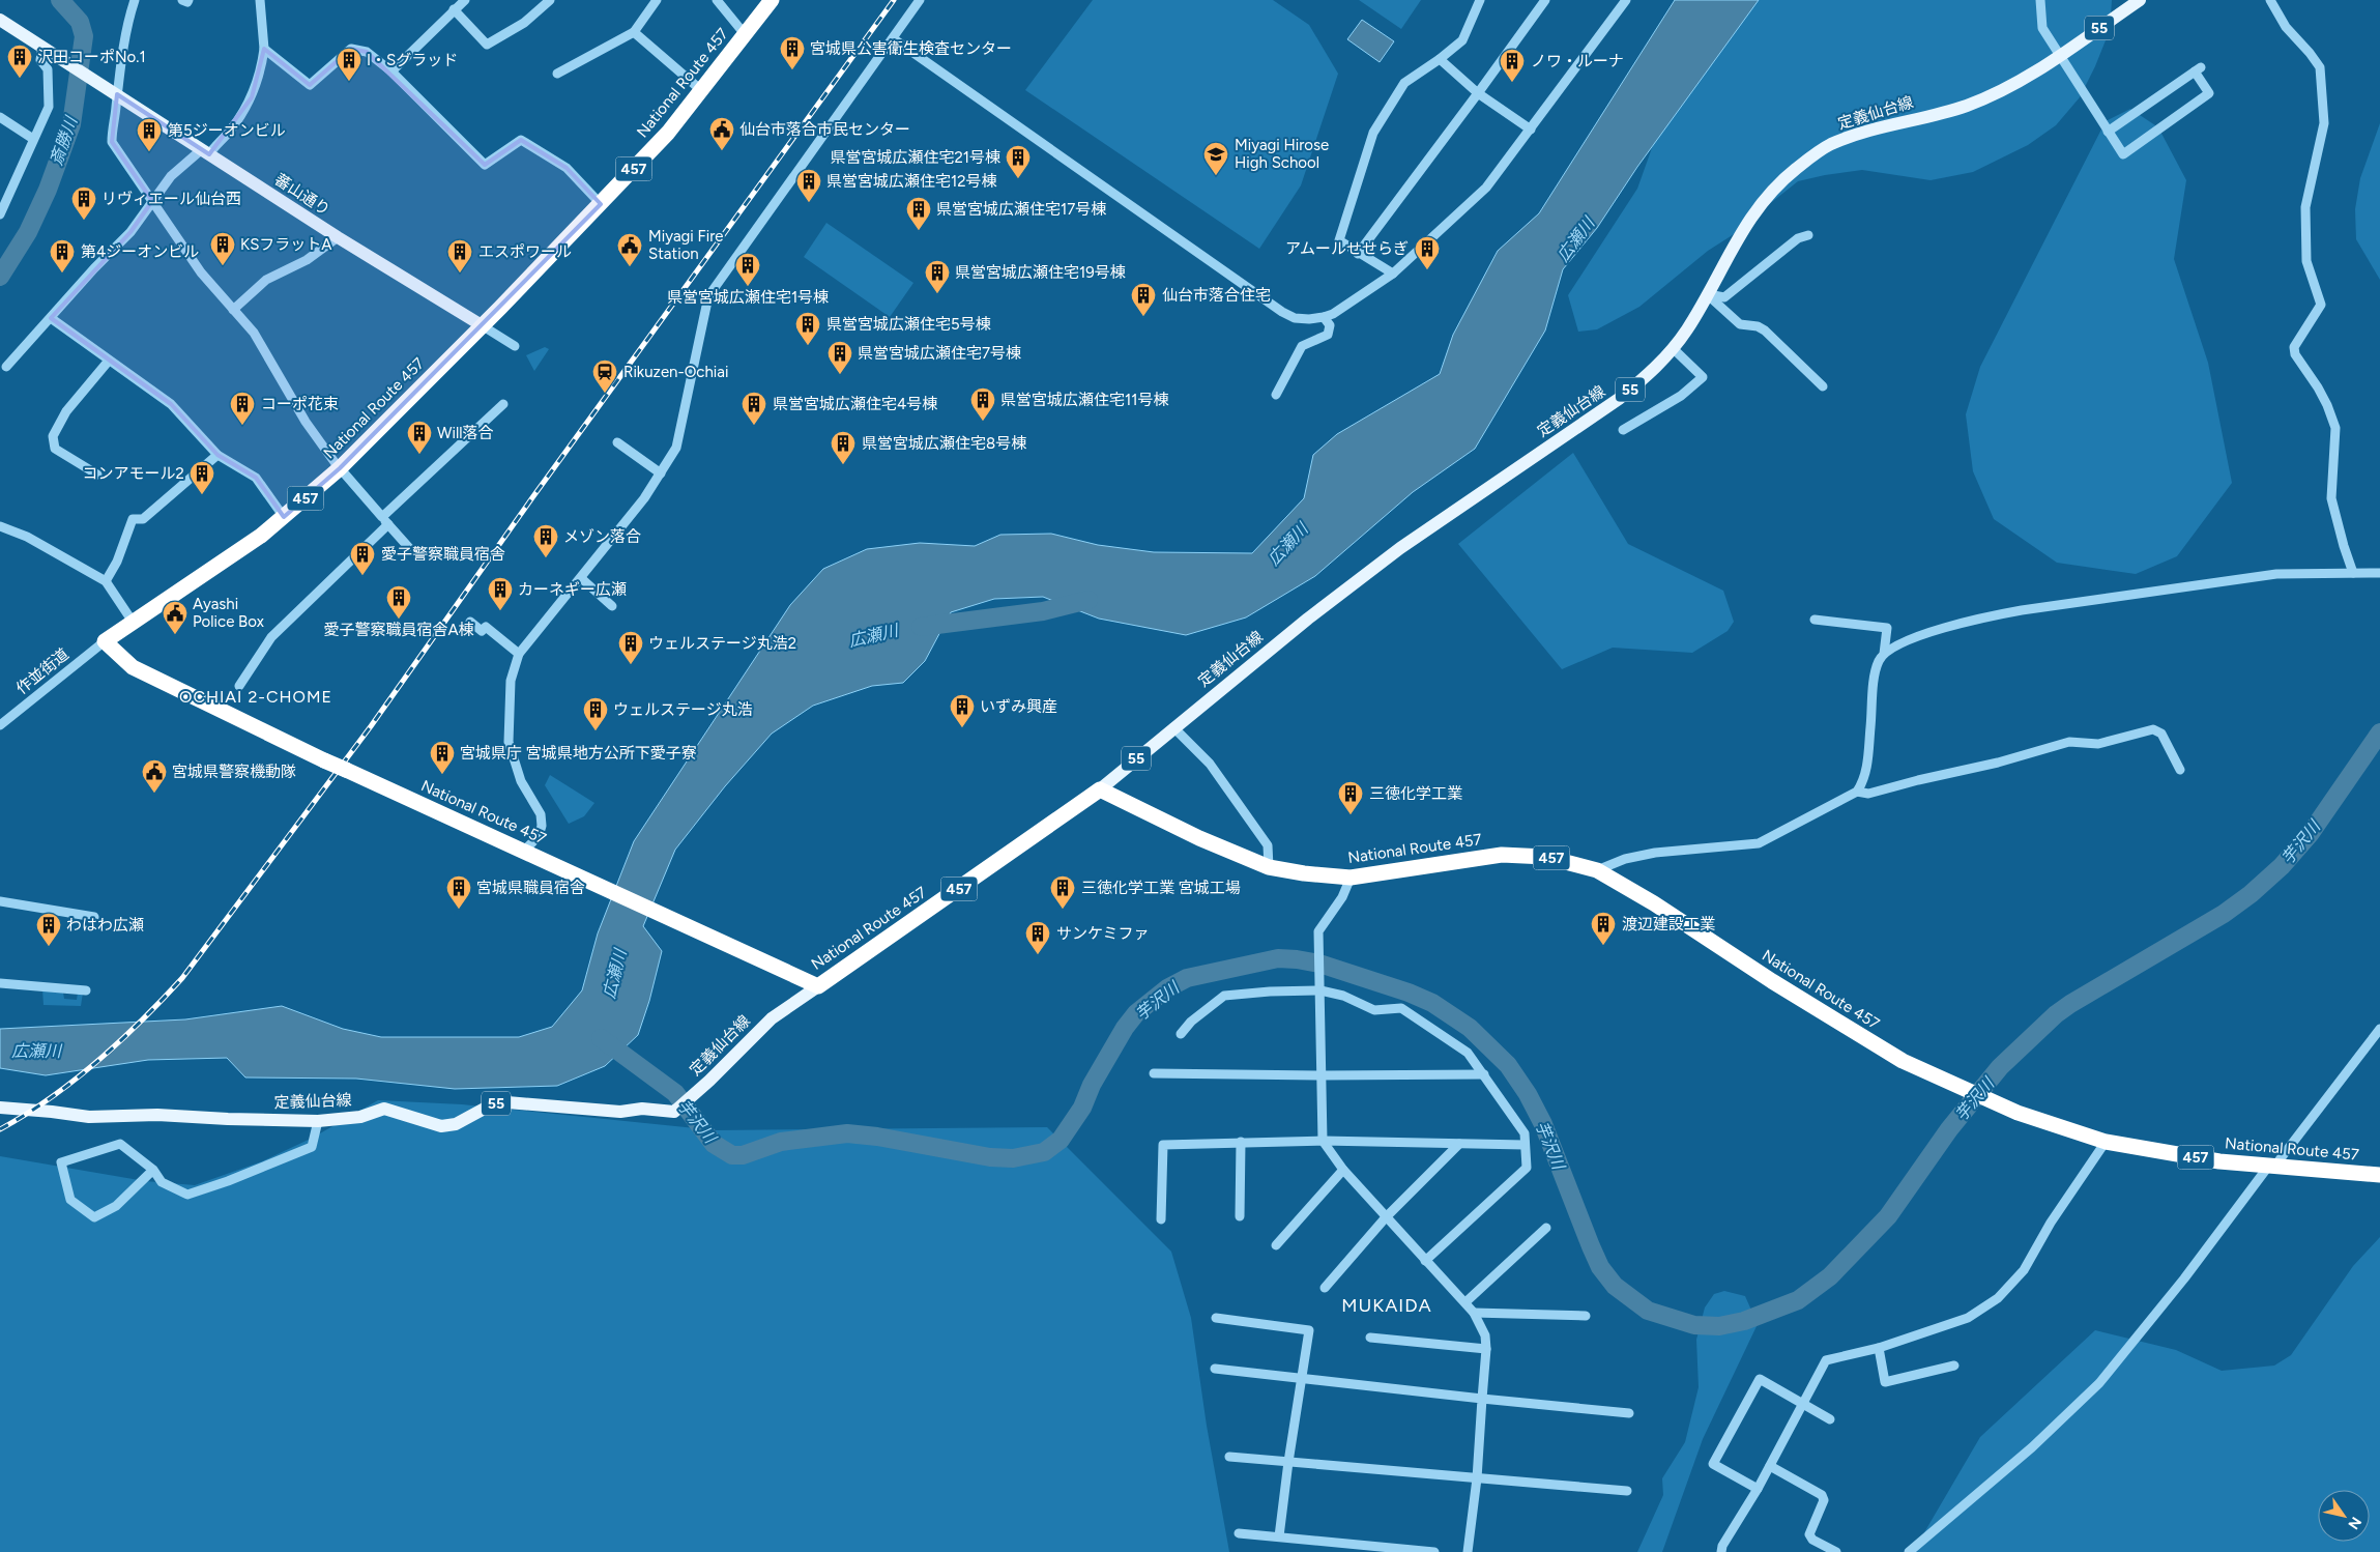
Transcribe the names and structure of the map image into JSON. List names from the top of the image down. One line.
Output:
{"streets":{"highway":["National Route 457","457"],"main road":["55","定義仙台線","蕃山通り"],"street":["作並街道"]},"crossings":[["National Route 457","定義仙台線"],["National Route 457","蕃山通り"],["National Route 457","作並街道"]],"districts":["OCHIAI 2-CHOME","MUKAIDA"],"water":["斎勝川","広瀬川","芋沢川"],"places":{"building":["宮城県公害衛生検査センター","沢田コーポNo.1","I・Sグラッド","ノワ・ルーナ","第5ジーオンビル","県営宮城広瀬住宅21号棟","県営宮城広瀬住宅12号棟","リヴィエール仙台西","県営宮城広瀬住宅17号棟","KSフラットA","アムールせせらぎ","第4ジーオンビル","エスポワール","県営宮城広瀬住宅1号棟","県営宮城広瀬住宅19号棟","仙台市落合住宅","県営宮城広瀬住宅5号棟","県営宮城広瀬住宅7号棟","県営宮城広瀬住宅11号棟","コーポ花束","県営宮城広瀬住宅4号棟","Will落合","県営宮城広瀬住宅8号棟","コンアモール2","メゾン落合","愛子警察職員宿舎","カーネギー広瀬","愛子警察職員宿舎A棟","ウェルステージ丸浩2","いずみ興産","ウェルステージ丸浩","宮城県庁 宮城県地方公所下愛子寮","三徳化学工業","宮城県職員宿舎","三徳化学工業 宮城工場","渡辺建設工業","わはわ広瀬","サンケミファ"],"public building":["仙台市落合市民センター","Miyagi Fire Station","Ayashi Police Box","宮城県警察機動隊"],"school or university":["Miyagi Hirose High School"],"station":["Rikuzen-Ochiai"]},"north":"bottom right"}
